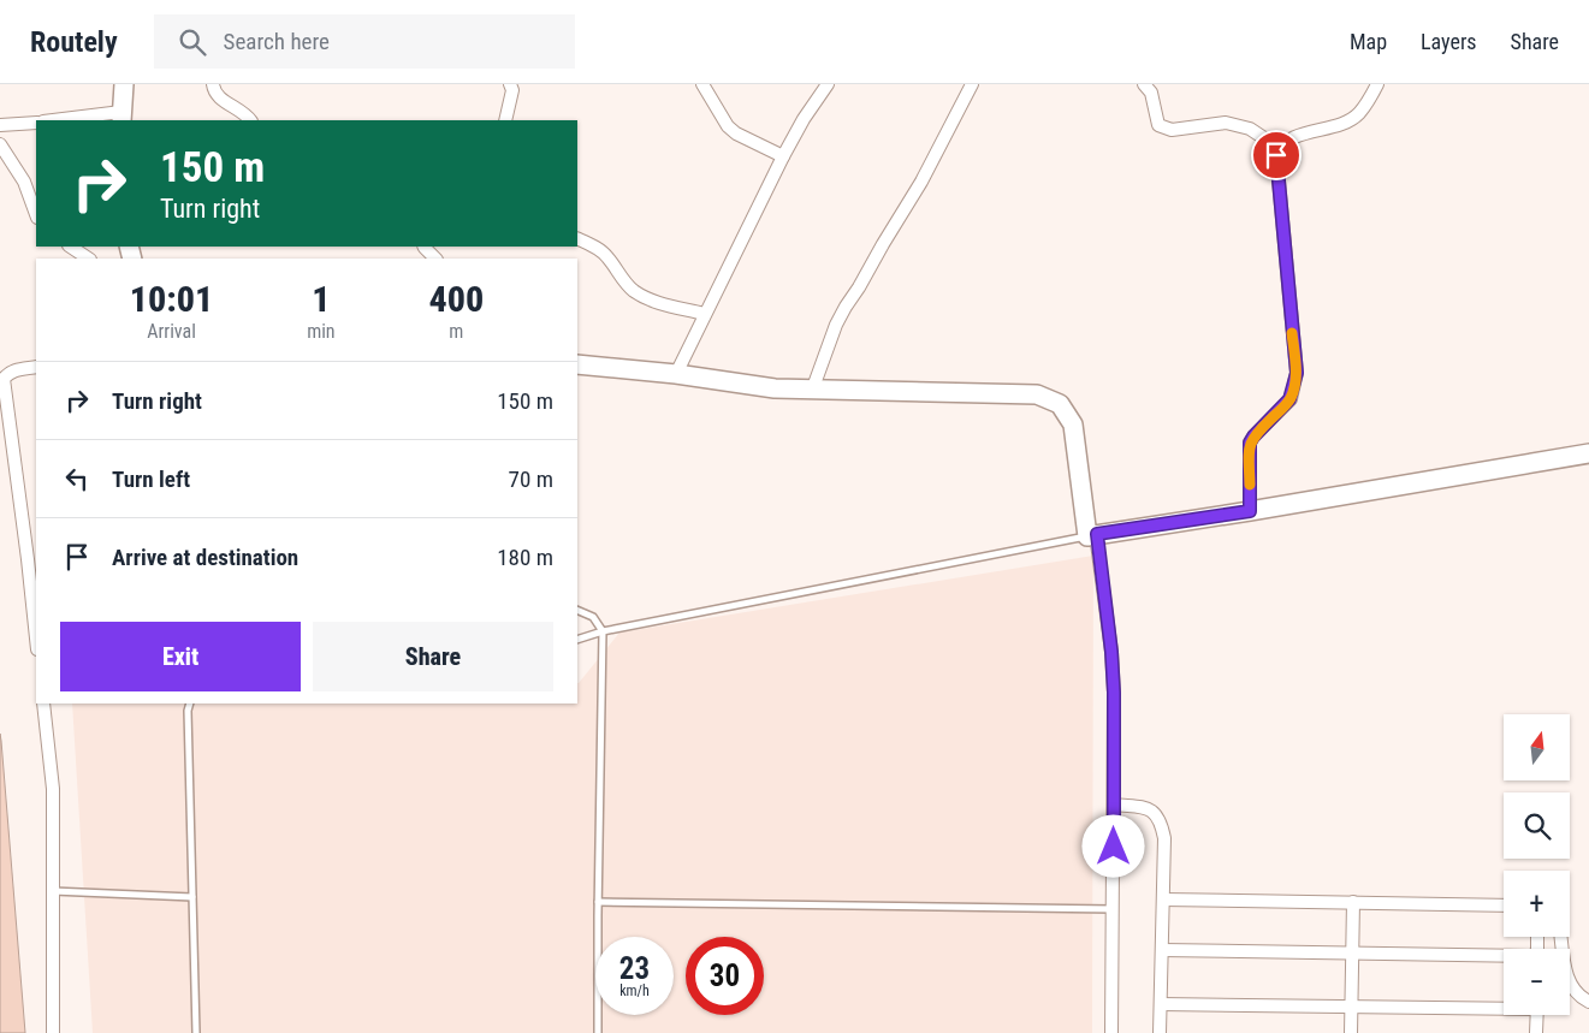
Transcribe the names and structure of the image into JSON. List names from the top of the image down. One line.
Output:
{"north":"top","page":{"header":"Routely","search":"Search here","nav":["Map","Layers","Share"],"turn":["150 m","Turn right"],"eta":["10:01","Arrival","1","min","400","m"],"list":[{"name":"Turn right","value":"150 m"},{"name":"Turn left","value":"70 m"},{"name":"Arrive at destination","value":"180 m"}],"buttons":["Exit","Share"],"map_buttons":["+","−"],"speed":"23 km/h","limit":"30"}}
